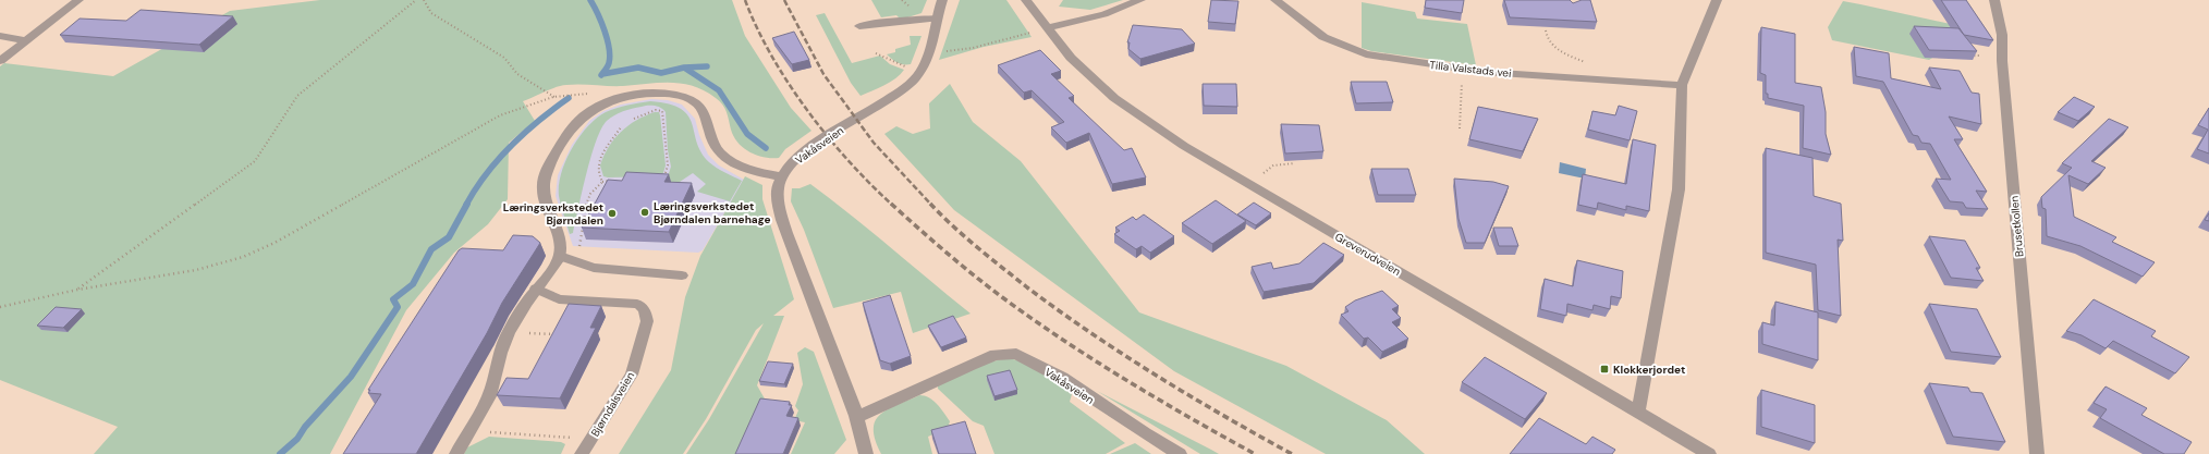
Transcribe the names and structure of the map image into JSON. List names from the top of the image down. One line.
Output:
{"streets":{"street":["Tilla Valstads vei","Vakåsveien","Brusetkollen","Greverudveien"],"lane":["Bjørndalsveien"]},"places":{"other":["Læringsverkstedet Bjørndalen barnehage","Læringsverkstedet Bjørndalen"],"transit":["Klokkerjordet"]}}
